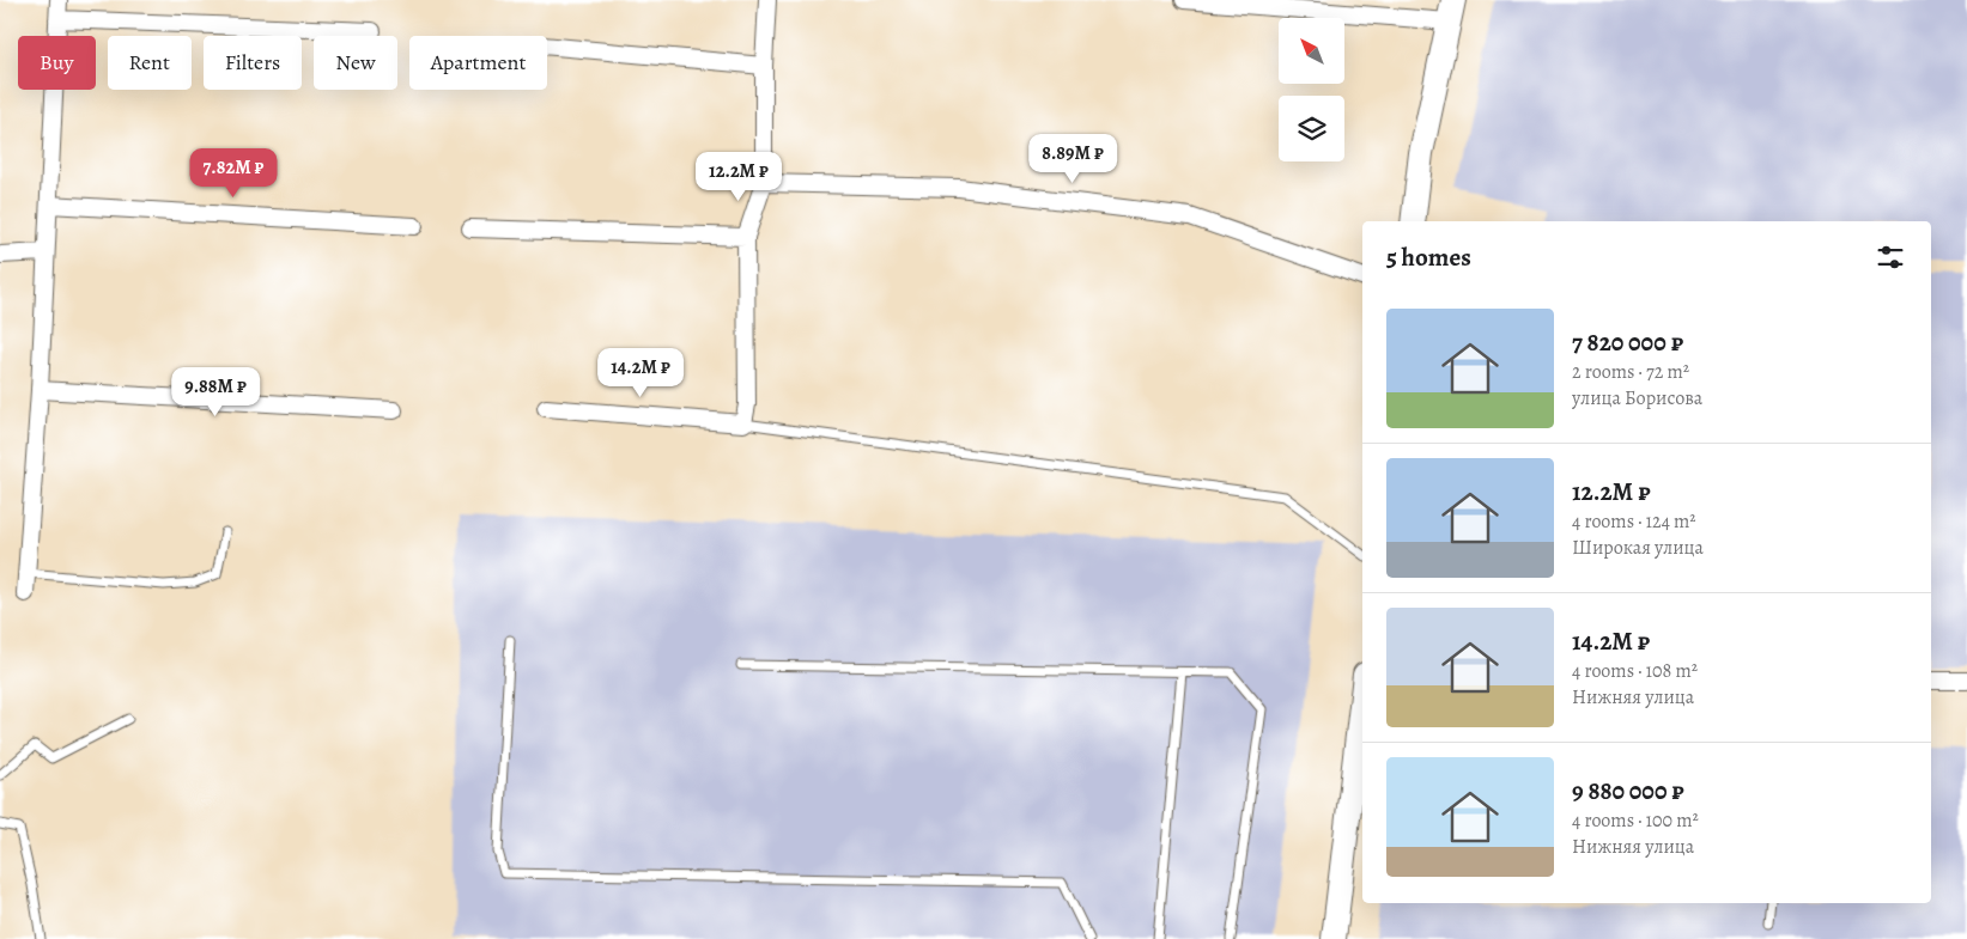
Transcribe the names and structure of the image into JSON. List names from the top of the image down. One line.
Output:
{"north":"top left","page":{"chip":["Buy","Rent","Filters","New","Apartment"],"price":["8.89M ₽","7.82M ₽","12.2M ₽","14.2M ₽","9.88M ₽"],"heading":"5 homes","list":[{"name":"7 820 000 ₽","note":"2 rooms · 72 m² · улица Борисова"},{"name":"12.2M ₽","note":"4 rooms · 124 m² · Широкая улица"},{"name":"14.2M ₽","note":"4 rooms · 108 m² · Нижняя улица"},{"name":"9 880 000 ₽","note":"4 rooms · 100 m² · Нижняя улица"}]}}
